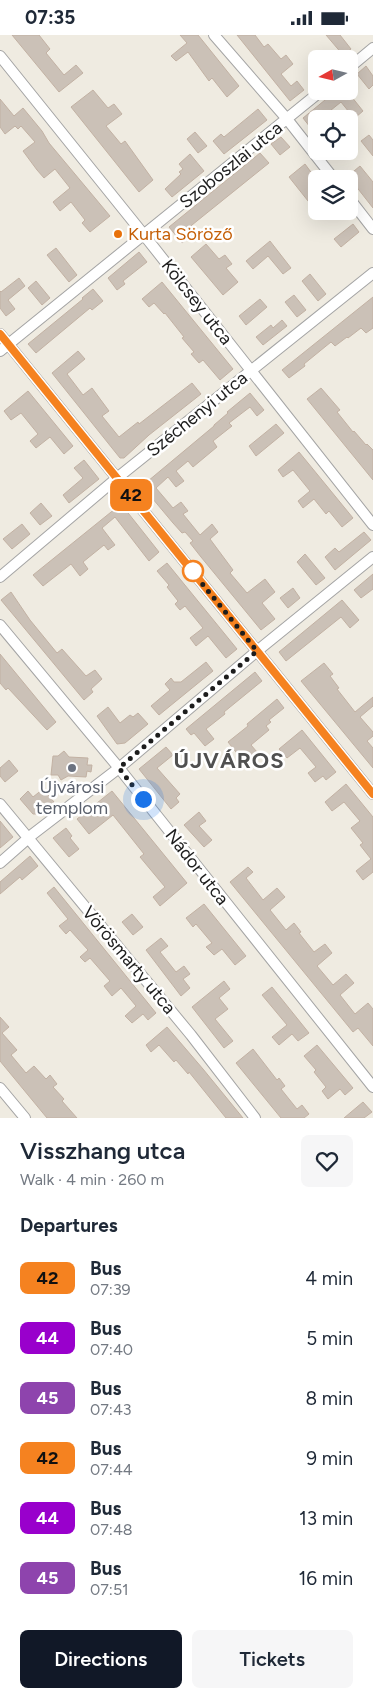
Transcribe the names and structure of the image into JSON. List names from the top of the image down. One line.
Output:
{"streets":{"street":["Szoboszlai utca","Kölcsey utca","Széchenyi utca","Nádor utca","Vörösmarty utca"]},"crossings":[["Szoboszlai utca","Kölcsey utca"],["Kölcsey utca","Széchenyi utca"]],"districts":["ÚJVÁROS"],"places":["Kurta Söröző","Újvárosi templom"],"lines":["bus line 42"],"north":"left","page":{"status":"07:35","on_map":"42","heading":[["Visszhang utca","Walk · 4 min · 260 m"],"Departures"],"list":[{"mark":"42","name":"Bus","note":"07:39","value":"4 min"},{"mark":"44","name":"Bus","note":"07:40","value":"5 min"},{"mark":"45","name":"Bus","note":"07:43","value":"8 min"},{"mark":"42","name":"Bus","note":"07:44","value":"9 min"},{"mark":"44","name":"Bus","note":"07:48","value":"13 min"},{"mark":"45","name":"Bus","note":"07:51","value":"16 min"}],"buttons":["Directions","Tickets"]}}
